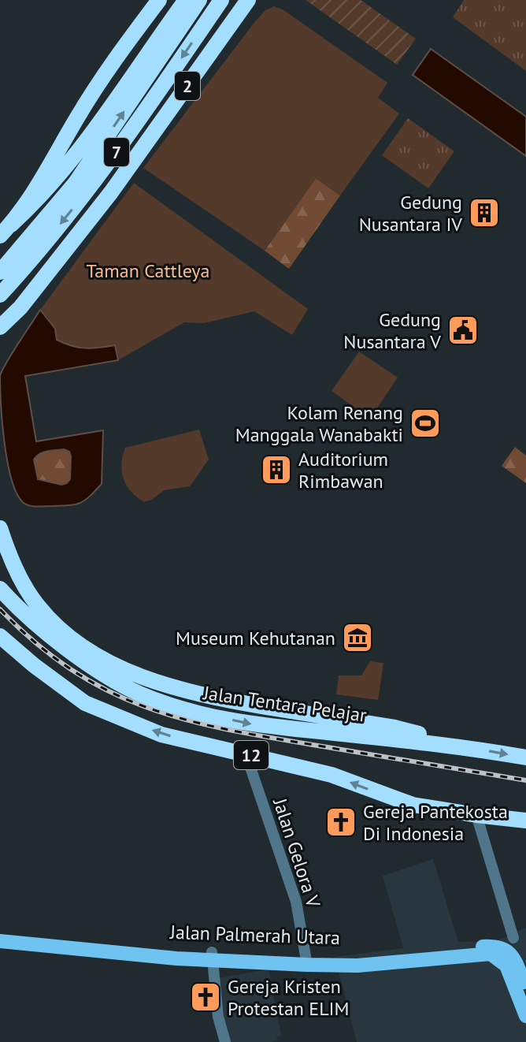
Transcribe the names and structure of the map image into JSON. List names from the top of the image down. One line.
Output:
{"streets":{"highway":["2","7","Jalan Tentara Pelajar","12"],"main road":["Jalan Palmerah Utara"],"street":["Jalan Gelora V"]},"crossings":[["12","Jalan Gelora V"],["Jalan Gelora V","Jalan Palmerah Utara"]],"parks":["Taman Cattleya"],"places":{"building":["Gedung Nusantara IV","Auditorium Rimbawan"],"public building":["Gedung Nusantara V"],"sports":["Kolam Renang Manggala Wanabakti"],"museum":["Museum Kehutanan"],"church":["Gereja Pantekosta Di Indonesia","Gereja Kristen Protestan ELIM"]}}
